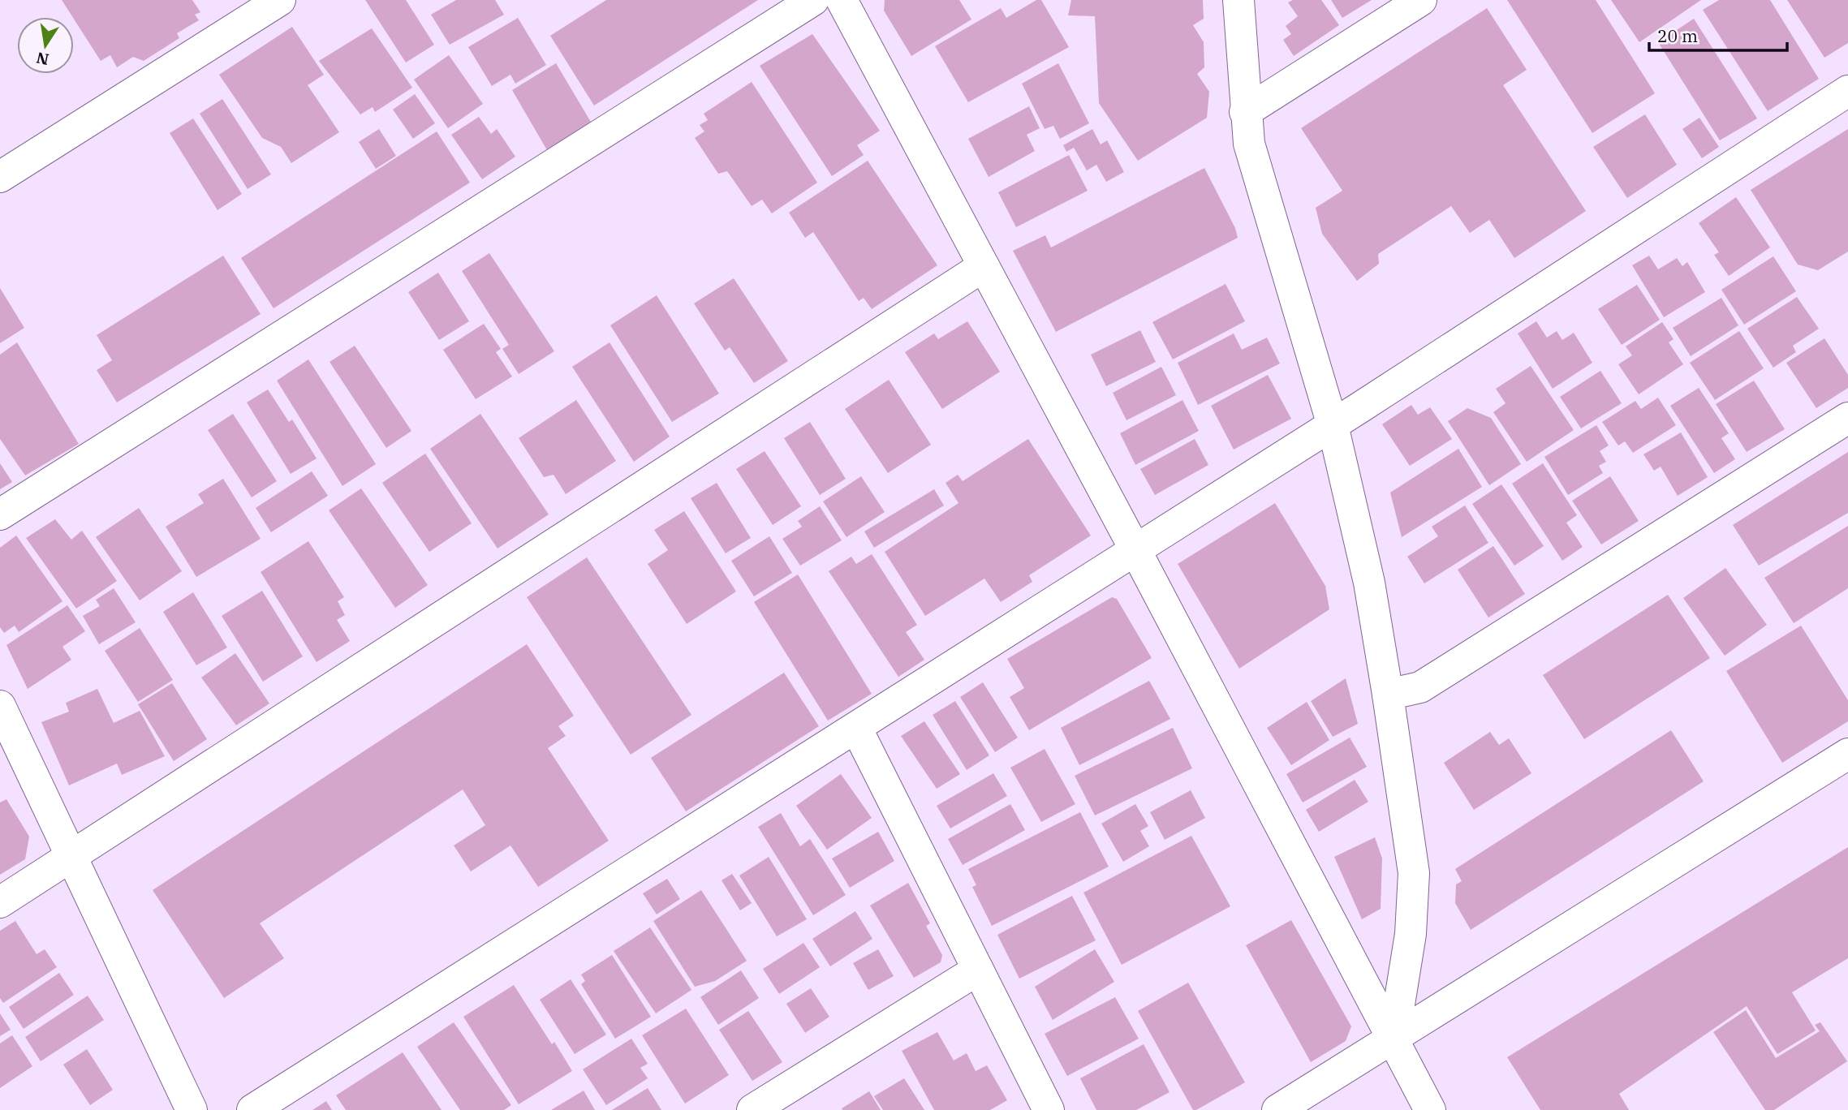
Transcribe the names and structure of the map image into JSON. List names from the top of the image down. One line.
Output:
{"scale_bar":"20 m","north":"bottom"}
